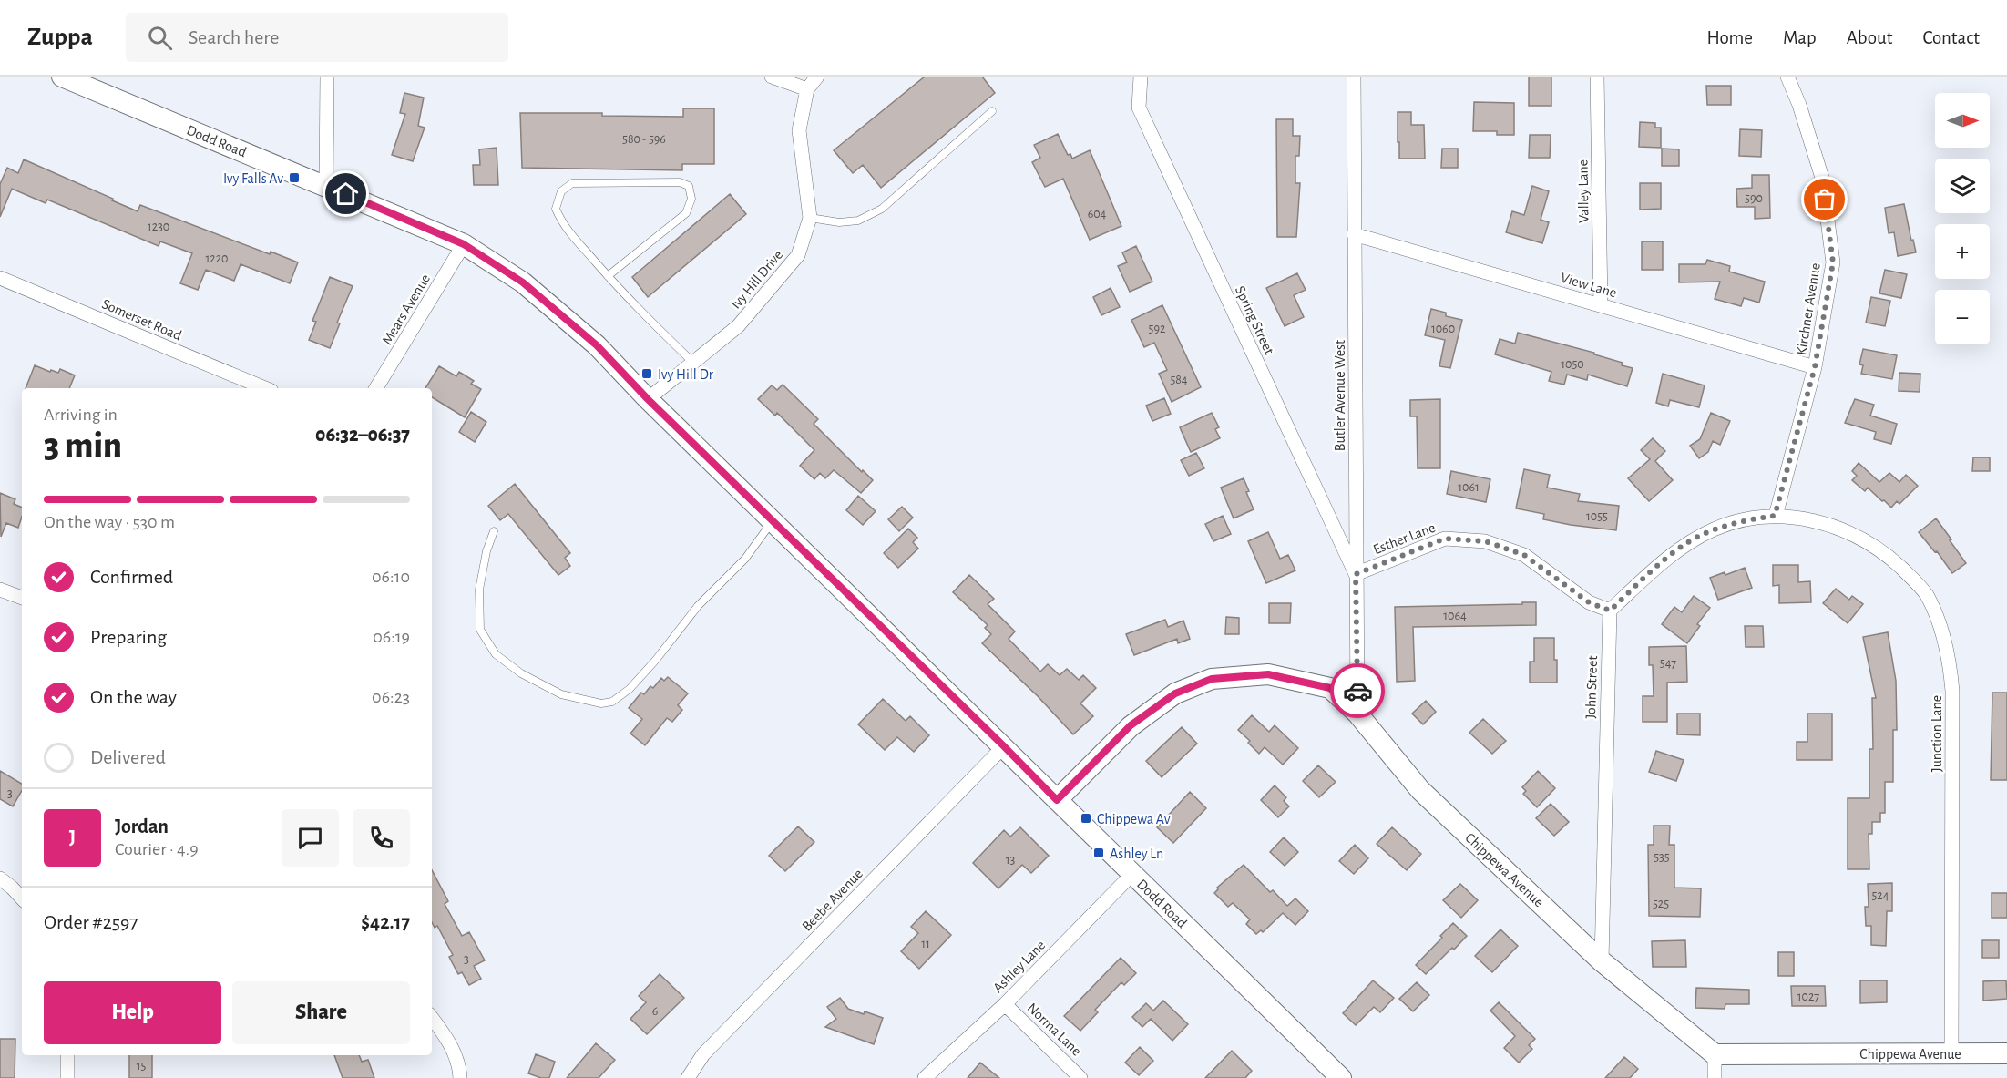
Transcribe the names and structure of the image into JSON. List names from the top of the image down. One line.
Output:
{"streets":{"main road":["Dodd Road","Chippewa Avenue"],"street":["Valley Lane","Ivy Hill Drive","View Lane","Mears Avenue","Kirchner Avenue","Somerset Road","Spring Street","Butler Avenue West","Esther Lane","John Street","Junction Lane","Beebe Avenue","Ashley Lane","Norma Lane"]},"crossings":[["Dodd Road","Ivy Hill Drive"],["Dodd Road","Mears Avenue"],["Dodd Road","Chippewa Avenue"],["Dodd Road","Beebe Avenue"],["Dodd Road","Ashley Lane"],["Valley Lane","View Lane"],["View Lane","Kirchner Avenue"],["View Lane","Butler Avenue West"],["Kirchner Avenue","Junction Lane"],["Spring Street","Butler Avenue West"],["Spring Street","Esther Lane"],["Butler Avenue West","Esther Lane"],["Butler Avenue West","Chippewa Avenue"],["Esther Lane","John Street"],["John Street","Chippewa Avenue"],["Junction Lane","Chippewa Avenue"],["Ashley Lane","Norma Lane"]],"places":{"transit":["Ivy Falls Av","Ivy Hill Dr","Chippewa Av","Ashley Ln"]},"house_numbers":["580 - 596","590","604","1230","1220","592","1060","1050","584","1061","1055","1064","547","3","535","13","524","525","11","3","1027","6","15"],"north":"right","page":{"header":"Zuppa","search":"Search here","nav":["Home","Map","About","Contact"],"map_buttons":["+","−"],"heading":["3 min","Arriving in","06:32–06:37"],"panel":["Jordan","Courier · 4.9","Order #2597","$42.17"],"bar":"On the way · 530 m","list":[["Confirmed","06:10"],["Preparing","06:19"],["On the way","06:23"],"Delivered"],"round":"J","buttons":["Help","Share"]}}
